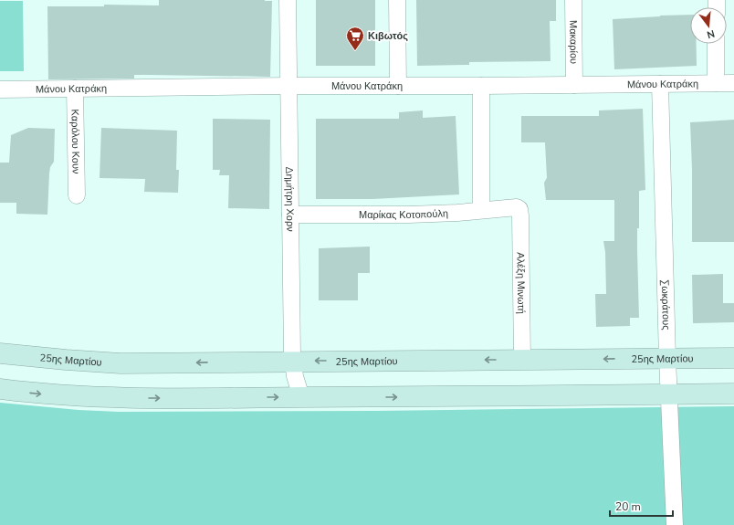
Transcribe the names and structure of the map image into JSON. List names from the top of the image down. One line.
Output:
{"streets":{"street":["Μακαρίου","Μάνου Κατράκη","Καρόλου Κουν","Δημήτρη Χορν","Μαρίκας Κοτοπούλη","Αλέξη Μινωτή","Σωκράτους","25ης Μαρτίου"]},"crossings":[["Μακαρίου","Μάνου Κατράκη"],["Μάνου Κατράκη","Καρόλου Κουν"],["Μάνου Κατράκη","Δημήτρη Χορν"],["Μάνου Κατράκη","Σωκράτους"],["Δημήτρη Χορν","Μαρίκας Κοτοπούλη"],["Δημήτρη Χορν","25ης Μαρτίου"],["Μαρίκας Κοτοπούλη","Αλέξη Μινωτή"],["Αλέξη Μινωτή","25ης Μαρτίου"],["Σωκράτους","25ης Μαρτίου"]],"places":{"supermarket":["Κιβωτός"]},"scale_bar":"20 m","north":"bottom"}
